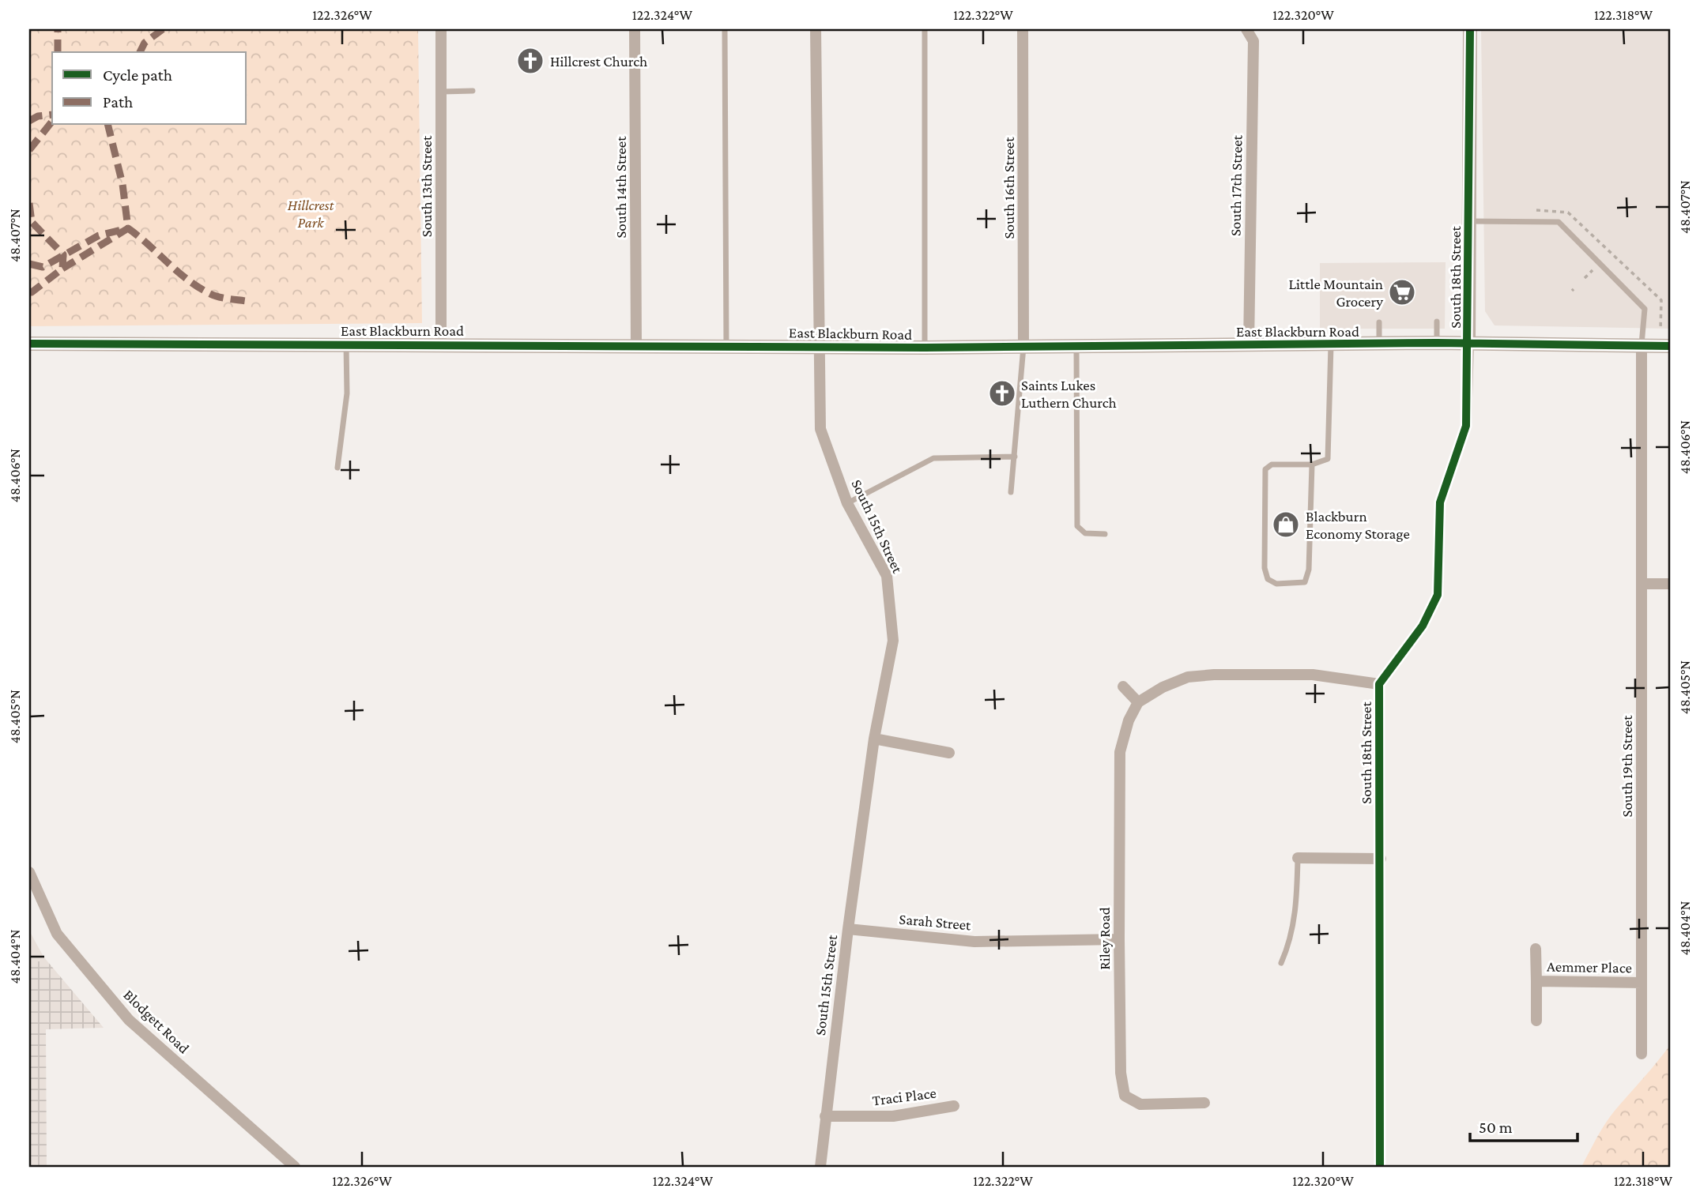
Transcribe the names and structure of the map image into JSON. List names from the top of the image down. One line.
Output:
{"streets":{"street":["South 17th Street","South 13th Street","South 14th Street","South 16th Street","South 18th Street","East Blackburn Road","South 15th Street","South 19th Street","Sarah Street","Riley Road","Aemmer Place","Blodgett Road","Traci Place"]},"crossings":[["South 17th Street","East Blackburn Road"],["South 13th Street","East Blackburn Road"],["South 14th Street","East Blackburn Road"],["South 16th Street","East Blackburn Road"],["South 18th Street","East Blackburn Road"],["East Blackburn Road","South 15th Street"],["East Blackburn Road","South 19th Street"],["South 15th Street","Sarah Street"],["South 15th Street","Traci Place"],["South 19th Street","Aemmer Place"],["Sarah Street","Riley Road"]],"parks":["Hillcrest Park"],"places":{"church":["Hillcrest Church","Saints Lukes Luthern Church"],"supermarket":["Little Mountain Grocery"],"shop":["Blackburn Economy Storage"]},"legend":["Cycle path","Path"],"scale_bar":"50 m","coordinates":["122.326°W","122.324°W","122.322°W","122.320°W","122.318°W","48.407°N","48.406°N","48.405°N","48.404°N"]}
